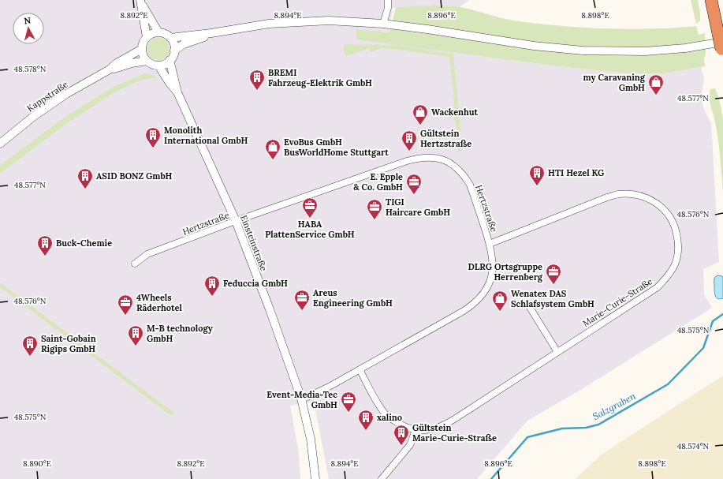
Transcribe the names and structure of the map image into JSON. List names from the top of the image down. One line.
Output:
{"streets":{"street":["Kappstraße","Hertzstraße","Einsteinstraße","Marie-Curie-Straße"]},"crossings":[["Kappstraße","Einsteinstraße"],["Hertzstraße","Einsteinstraße"],["Hertzstraße","Marie-Curie-Straße"]],"water":["Salzgraben"],"places":{"building":["BREMI Fahrzeug-Elektrik GmbH","Monolith International GmbH","Gültstein Hertzstraße","HTI Hezel KG","ASID BONZ GmbH","Buck-Chemie","Feduccia GmbH","M-B technology GmbH","Saint-Gobain Rigips GmbH","xalino","Gültstein Marie-Curie-Straße"],"shop":["my Caravaning GmbH","Wackenhut","EvoBus GmbH BusWorldHome Stuttgart","Wenatex DAS Schlafsystem GmbH"],"office":["E. Epple & Co. GmbH","HABA PlattenService GmbH","TIGI Haircare GmbH","DLRG Ortsgruppe Herrenberg","Areus Engineering GmbH","4Wheels Räderhotel","Event-Media-Tec GmbH"]},"north":"top","coordinates":["8.892°E","8.894°E","8.896°E","8.898°E","48.578°N","48.577°N","48.576°N","48.575°N","48.574°N","8.890°E"]}
